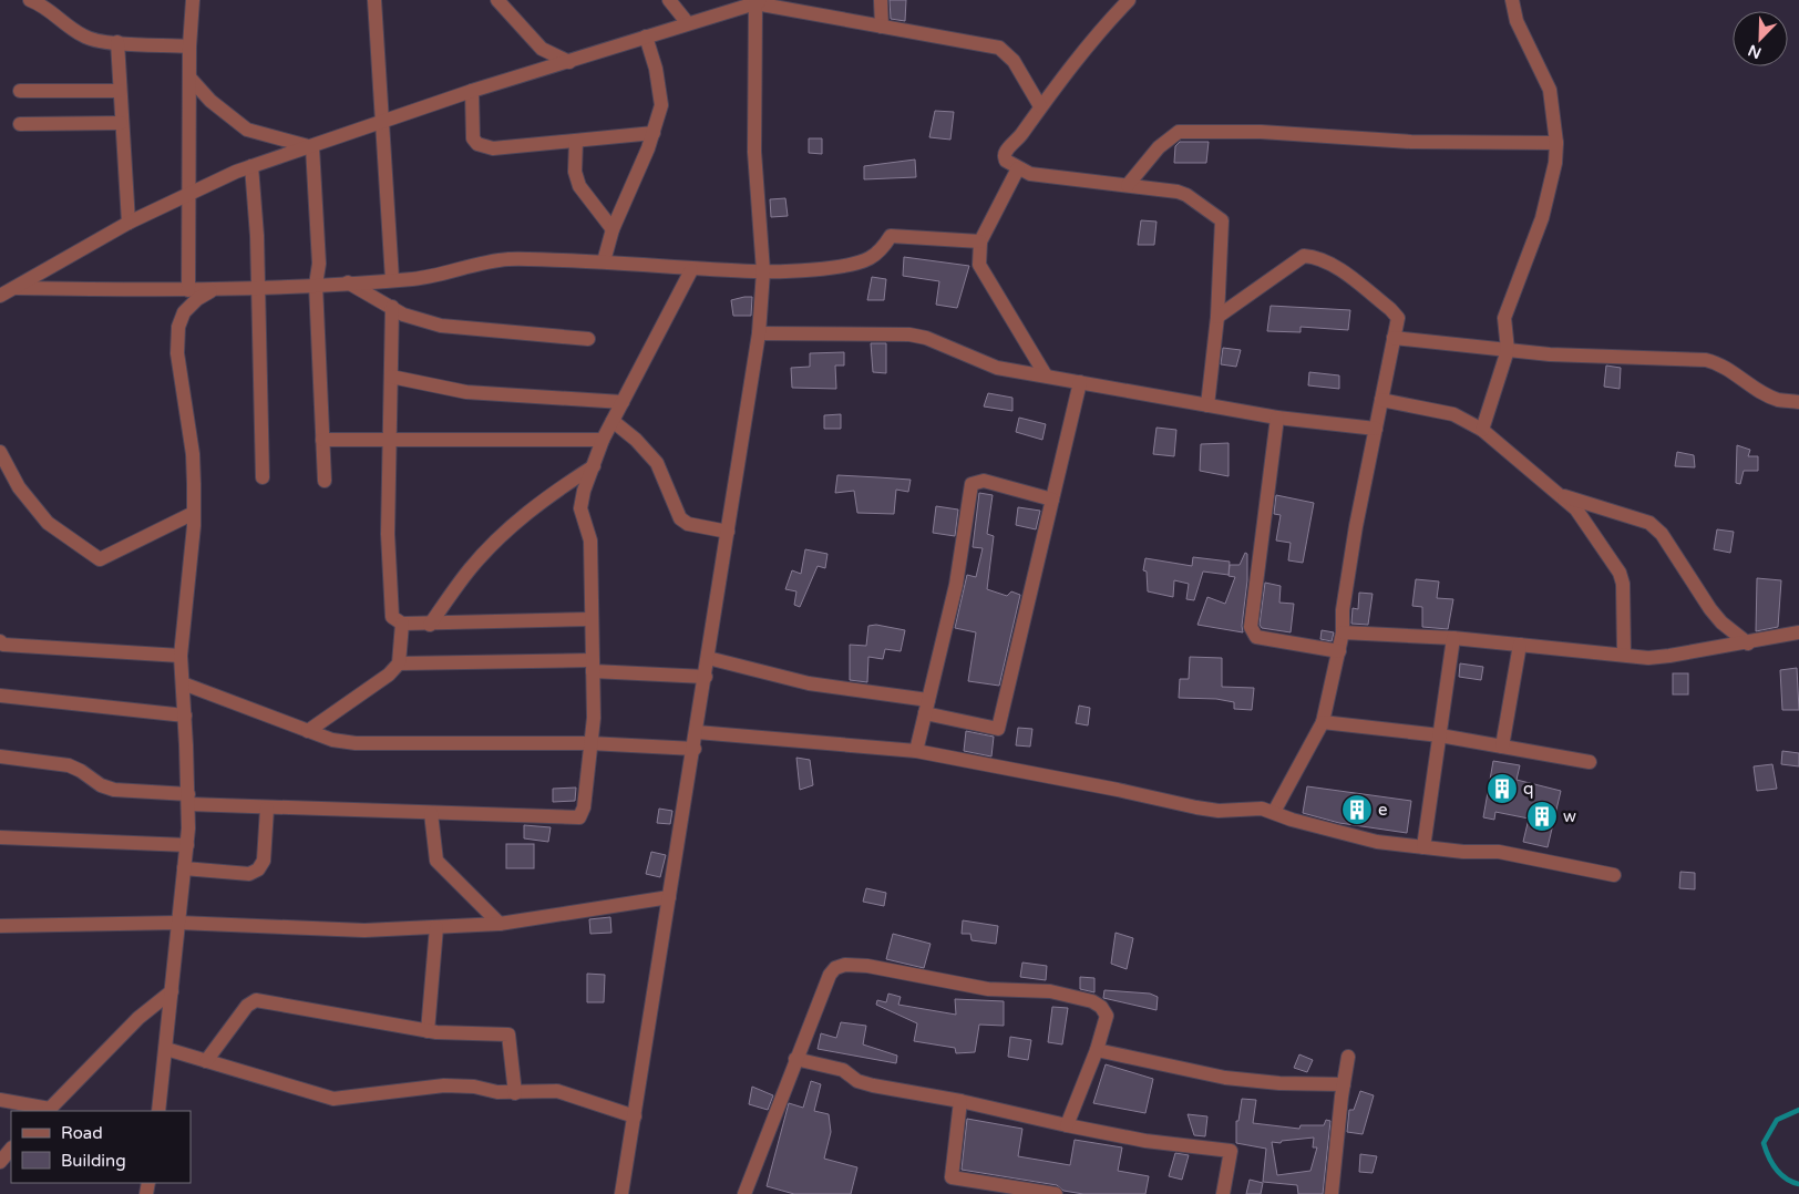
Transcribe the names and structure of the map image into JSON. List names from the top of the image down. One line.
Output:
{"places":{"building":["q","e","w"]},"legend":["Road","Building"],"north":"bottom left"}
